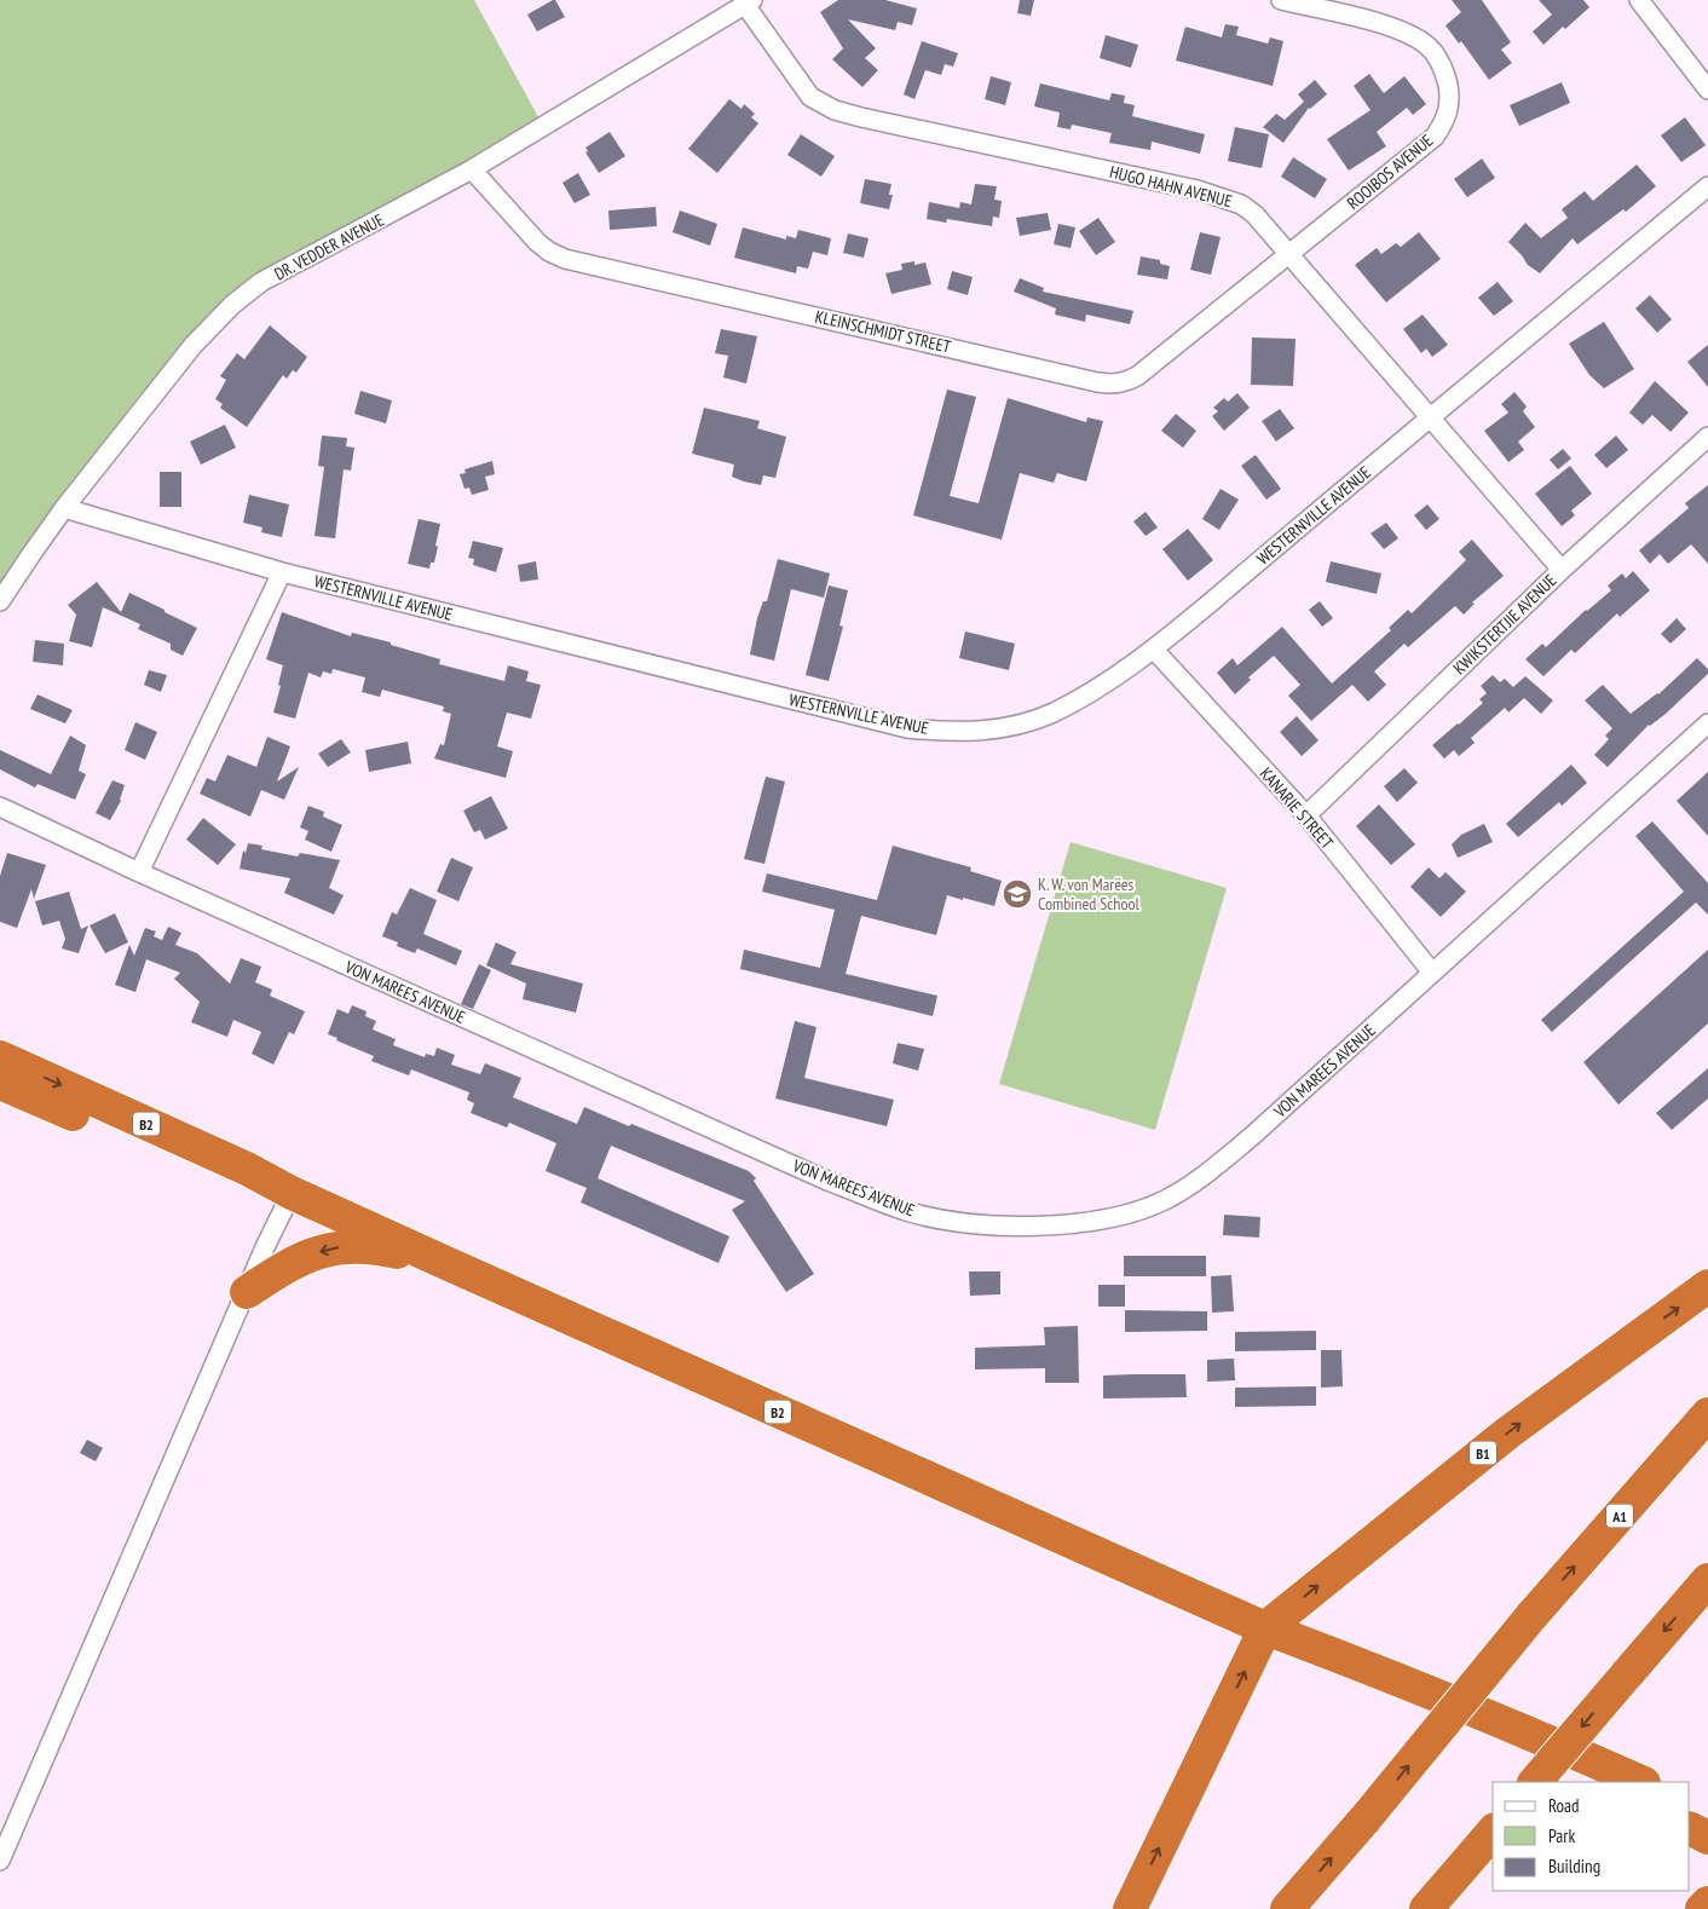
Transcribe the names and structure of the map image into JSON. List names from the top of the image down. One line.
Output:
{"streets":{"highway":["B2","B1","A1"],"street":["ROOIBOS AVENUE","HUGO HAHN AVENUE","DR. VEDDER AVENUE","KLEINSCHMIDT STREET","WESTERNVILLE AVENUE","KWIKSTERTJIE AVENUE","KANARIE STREET","VON MAREES AVENUE"]},"crossings":[["ROOIBOS AVENUE","HUGO HAHN AVENUE"],["ROOIBOS AVENUE","KLEINSCHMIDT STREET"],["HUGO HAHN AVENUE","DR. VEDDER AVENUE"],["HUGO HAHN AVENUE","KLEINSCHMIDT STREET"],["HUGO HAHN AVENUE","WESTERNVILLE AVENUE"],["HUGO HAHN AVENUE","KWIKSTERTJIE AVENUE"],["DR. VEDDER AVENUE","KLEINSCHMIDT STREET"],["DR. VEDDER AVENUE","WESTERNVILLE AVENUE"],["WESTERNVILLE AVENUE","KANARIE STREET"],["KWIKSTERTJIE AVENUE","KANARIE STREET"],["KANARIE STREET","VON MAREES AVENUE"],["B2","B1"]],"places":{"school or university":["K. W. von Marëes Combined School"]},"legend":["Road","Park","Building"]}
